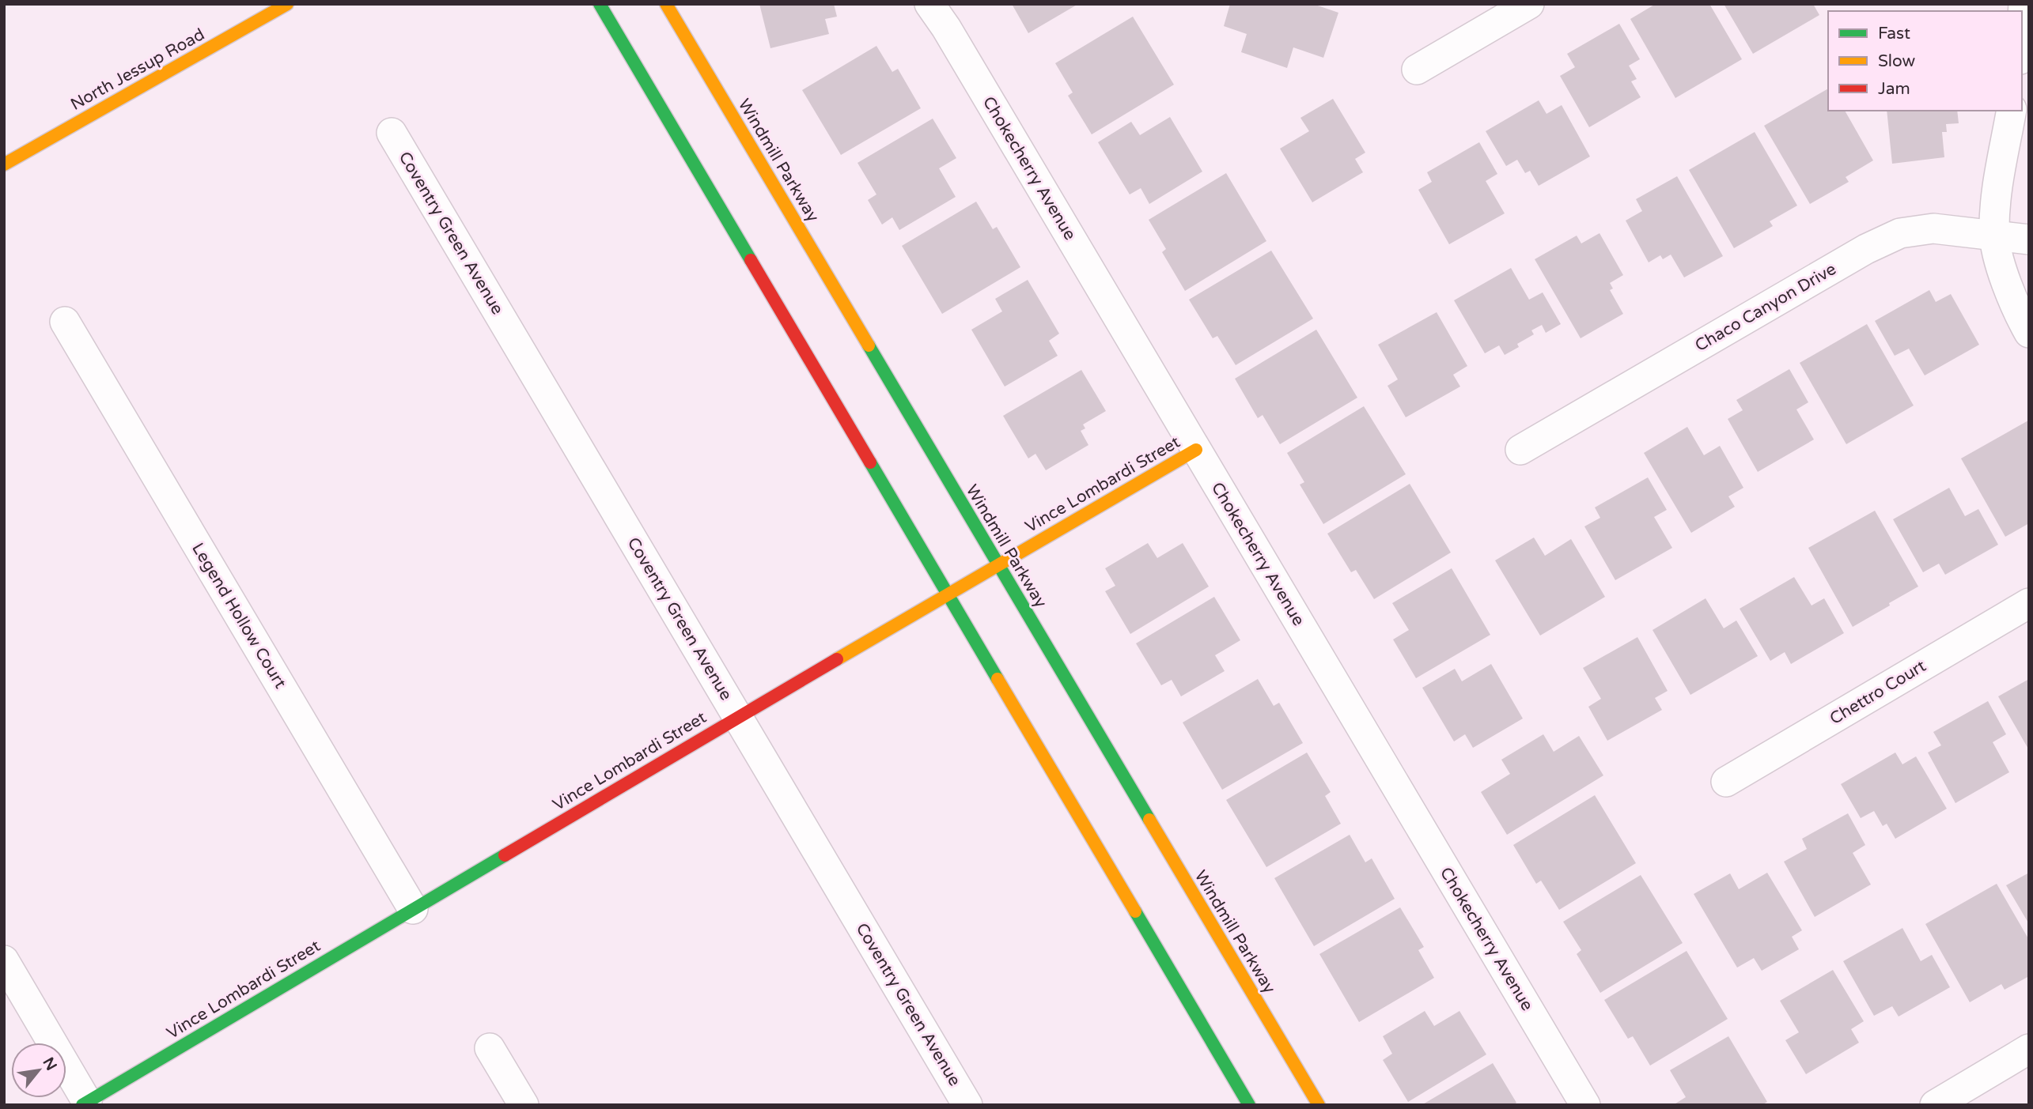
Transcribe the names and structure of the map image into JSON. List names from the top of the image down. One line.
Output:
{"streets":{"main road":["North Jessup Road","Windmill Parkway","Vince Lombardi Street"],"street":["Chokecherry Avenue","Coventry Green Avenue","Chaco Canyon Drive","Legend Hollow Court","Chettro Court"]},"crossings":[["Windmill Parkway","Vince Lombardi Street"],["Chokecherry Avenue","Vince Lombardi Street"],["Coventry Green Avenue","Vince Lombardi Street"],["Vince Lombardi Street","Legend Hollow Court"]],"legend":["Fast","Slow","Jam"],"north":"top right"}
